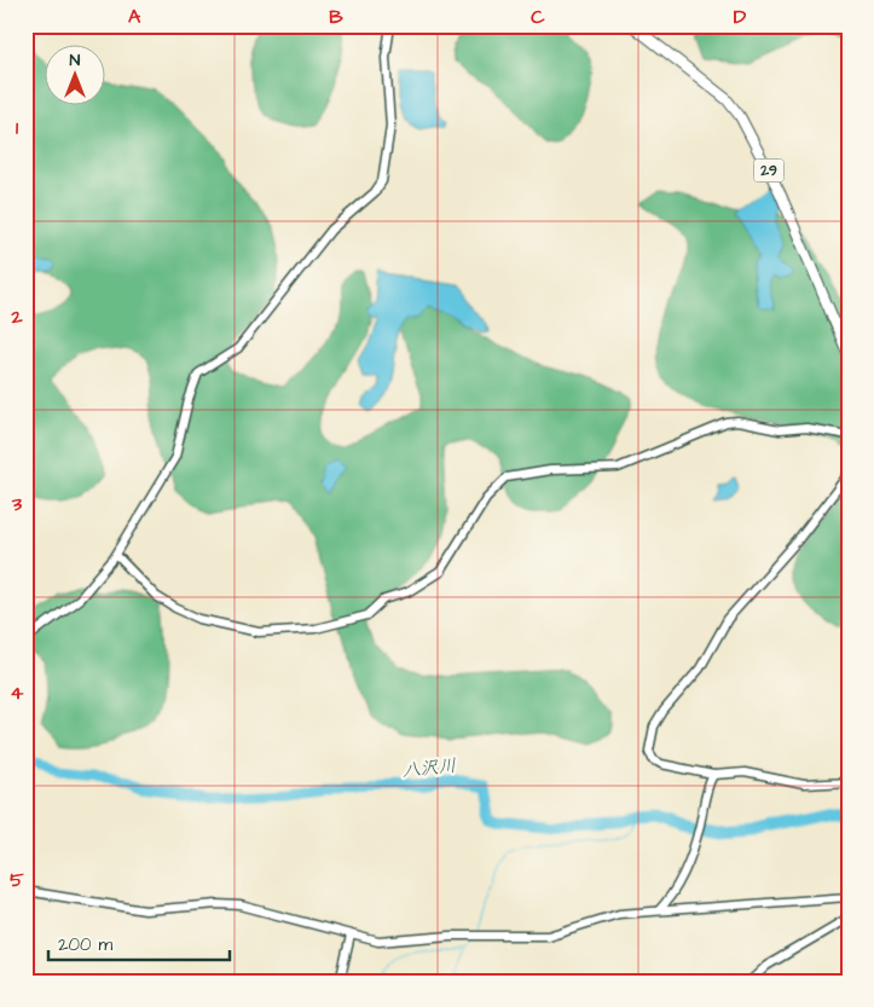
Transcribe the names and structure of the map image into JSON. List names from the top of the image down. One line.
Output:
{"streets":{"main road":["29"]},"water":["八沢川"],"scale_bar":"200 m","north":"top","grid":{"columns":["A","B","C","D"],"rows":["1","2","3","4","5"]}}
